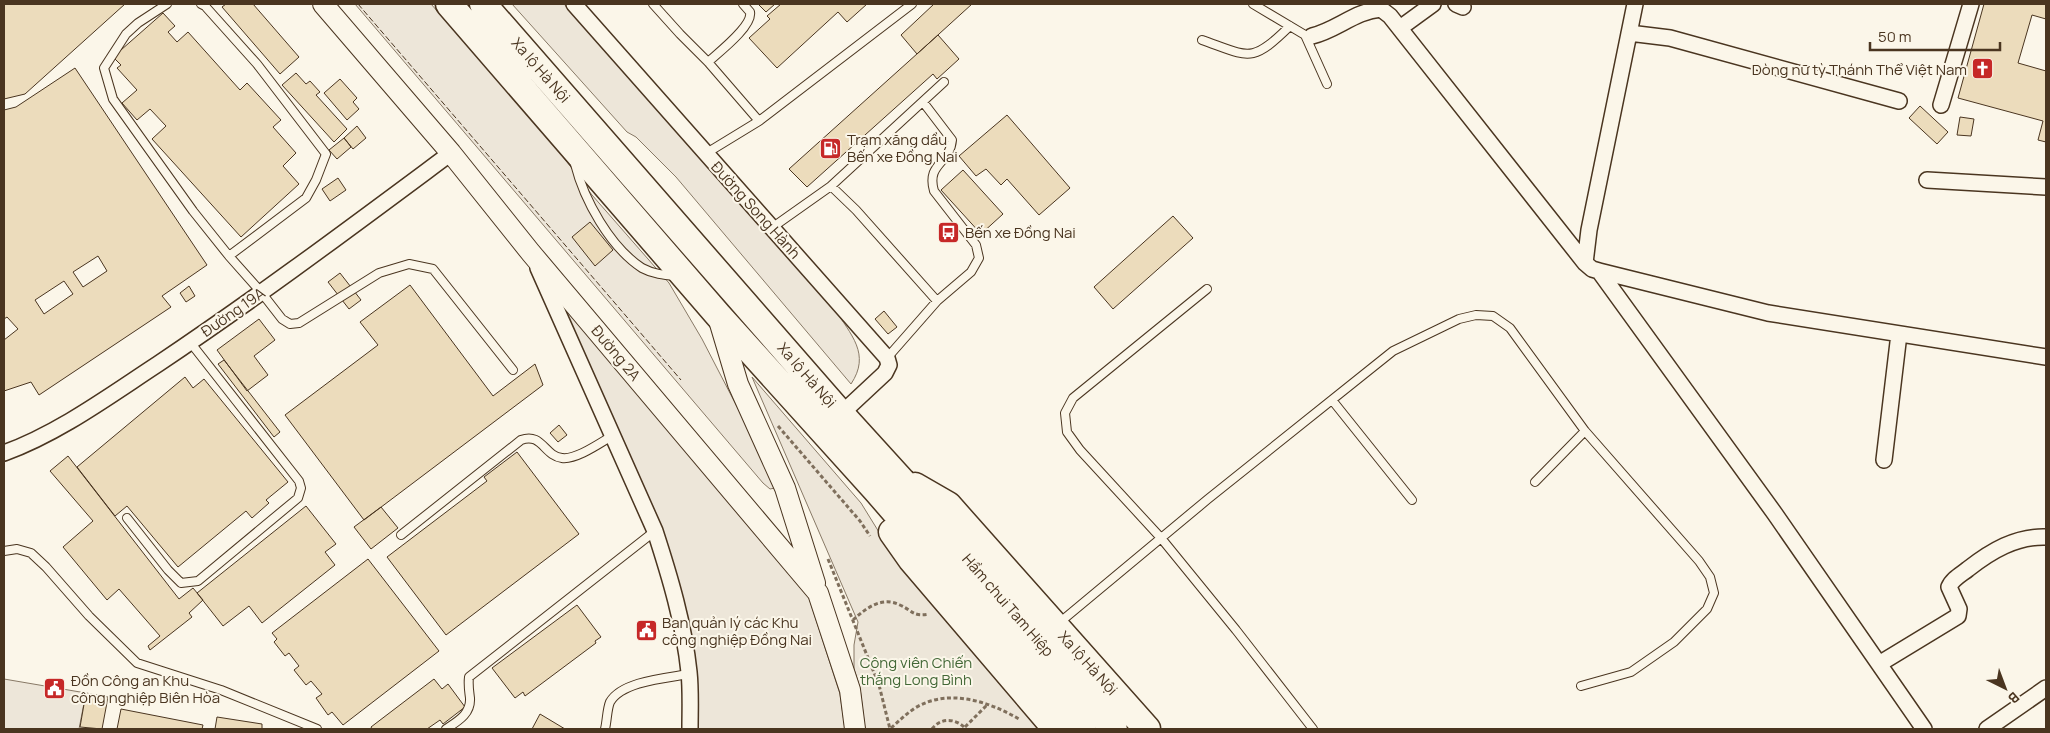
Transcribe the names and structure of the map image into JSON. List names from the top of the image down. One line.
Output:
{"streets":{"highway":["Xa lộ Hà Nội","Hầm chui Tam Hiệp"],"street":["Đường Song Hành","Đường 19A","Đường 2A"]},"crossings":[["Xa lộ Hà Nội","Hầm chui Tam Hiệp"],["Đường 19A","Đường 2A"]],"parks":["Công viên Chiến thắng Long Bình"],"places":{"church":["Dòng nữ tỳ Thánh Thể Việt Nam"],"fuel station":["Trạm xăng dầu Bến xe Đồng Nai"],"bus stop":["Bến xe Đồng Nai"],"public building":["Ban quản lý các Khu công nghiệp Đồng Nai","Đồn Công an Khu công nghiệp Biên Hòa"]},"scale_bar":"50 m","north":"bottom right"}
